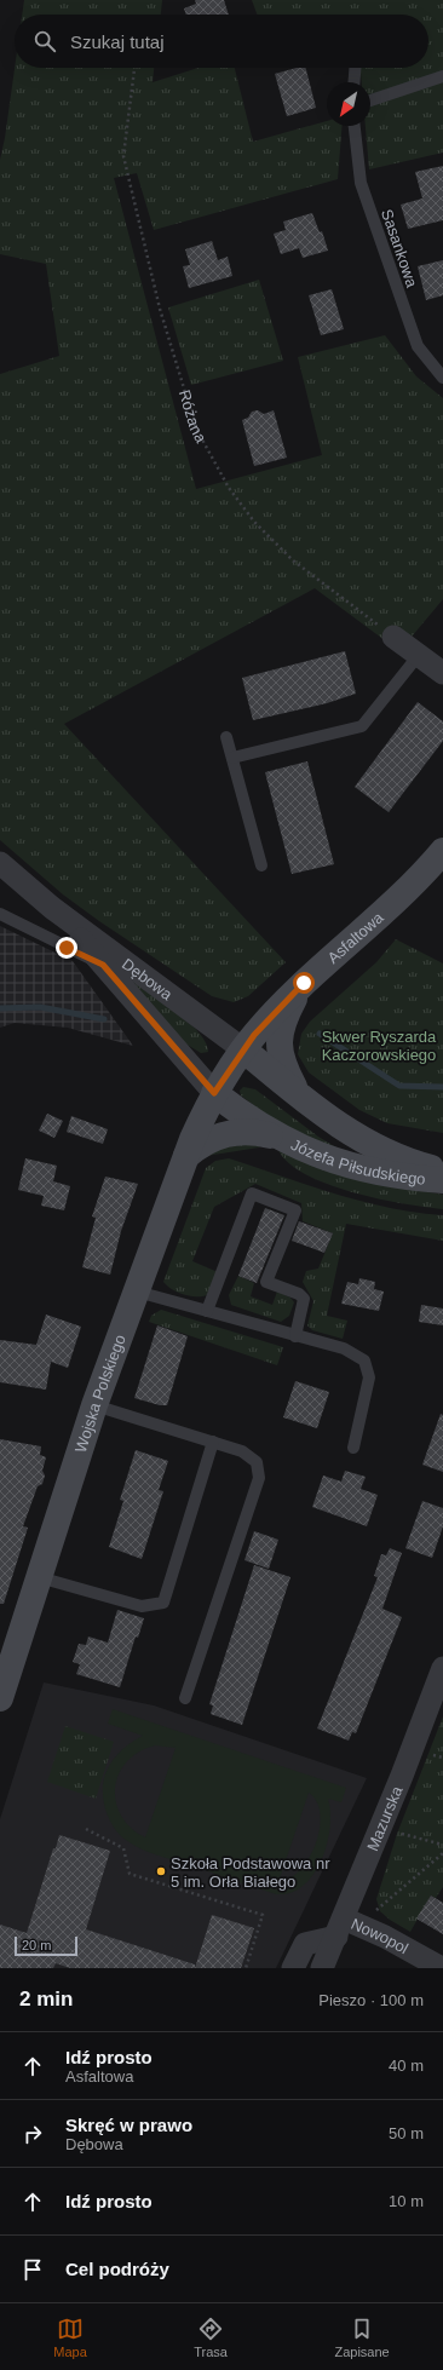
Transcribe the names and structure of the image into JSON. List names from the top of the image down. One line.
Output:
{"streets":{"street":["Asfaltowa","Dębowa","Józefa Piłsudskiego","Wojska Polskiego","Mazurska","Nowopol"],"lane":["Sasankowa"],"path":["Różana"]},"crossings":[["Asfaltowa","Dębowa"],["Asfaltowa","Józefa Piłsudskiego"],["Asfaltowa","Wojska Polskiego"],["Dębowa","Józefa Piłsudskiego"],["Dębowa","Wojska Polskiego"],["Józefa Piłsudskiego","Wojska Polskiego"],["Mazurska","Nowopol"]],"parks":["Skwer Ryszarda Kaczorowskiego"],"places":["Szkoła Podstawowa nr 5 im. Orła Białego"],"scale_bar":"20 m","north":"bottom left","page":{"search":"Szukaj tutaj","scale":"20 m","heading":["2 min","Pieszo · 100 m"],"list":[["Idź prosto","Asfaltowa","40 m"],["Skręć w prawo","Dębowa","50 m"],["Idź prosto","10 m"],"Cel podróży"],"nav":["Mapa","Trasa","Zapisane"]}}
